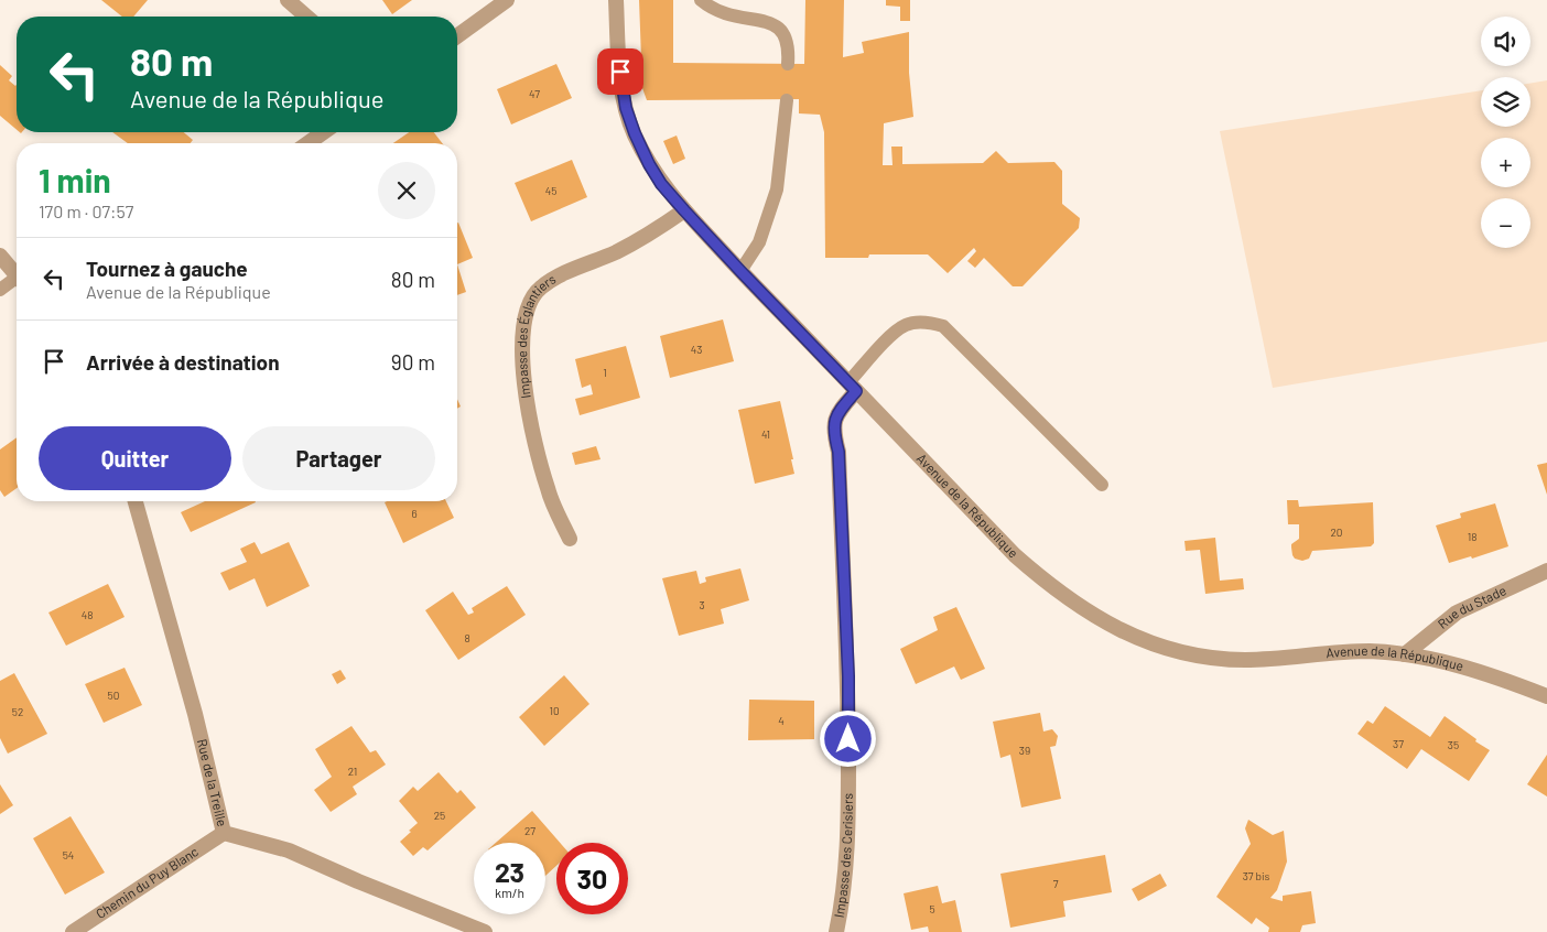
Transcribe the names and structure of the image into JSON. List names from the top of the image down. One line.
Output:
{"streets":{"street":["Impasse des Églantiers","Avenue de la République","Rue du Stade","Rue de la Treille","Impasse des Cerisiers","Chemin du Puy Blanc"]},"crossings":[["Impasse des Églantiers","Avenue de la République"],["Avenue de la République","Rue du Stade"],["Avenue de la République","Impasse des Cerisiers"],["Rue de la Treille","Chemin du Puy Blanc"]],"house_numbers":["47","45","43","1","41","6","20","18","3","48","8","50","10","52","4","37","35","39","21","25","27","54","37 bis","7","5"],"page":{"map_buttons":["+","−"],"turn":["80 m","Avenue de la République"],"heading":["1 min","170 m · 07:57"],"list":[{"name":"Tournez à gauche","note":"Avenue de la République","value":"80 m"},{"name":"Arrivée à destination","value":"90 m"}],"buttons":["Quitter","Partager"],"speed":"23 km/h","limit":"30"}}
